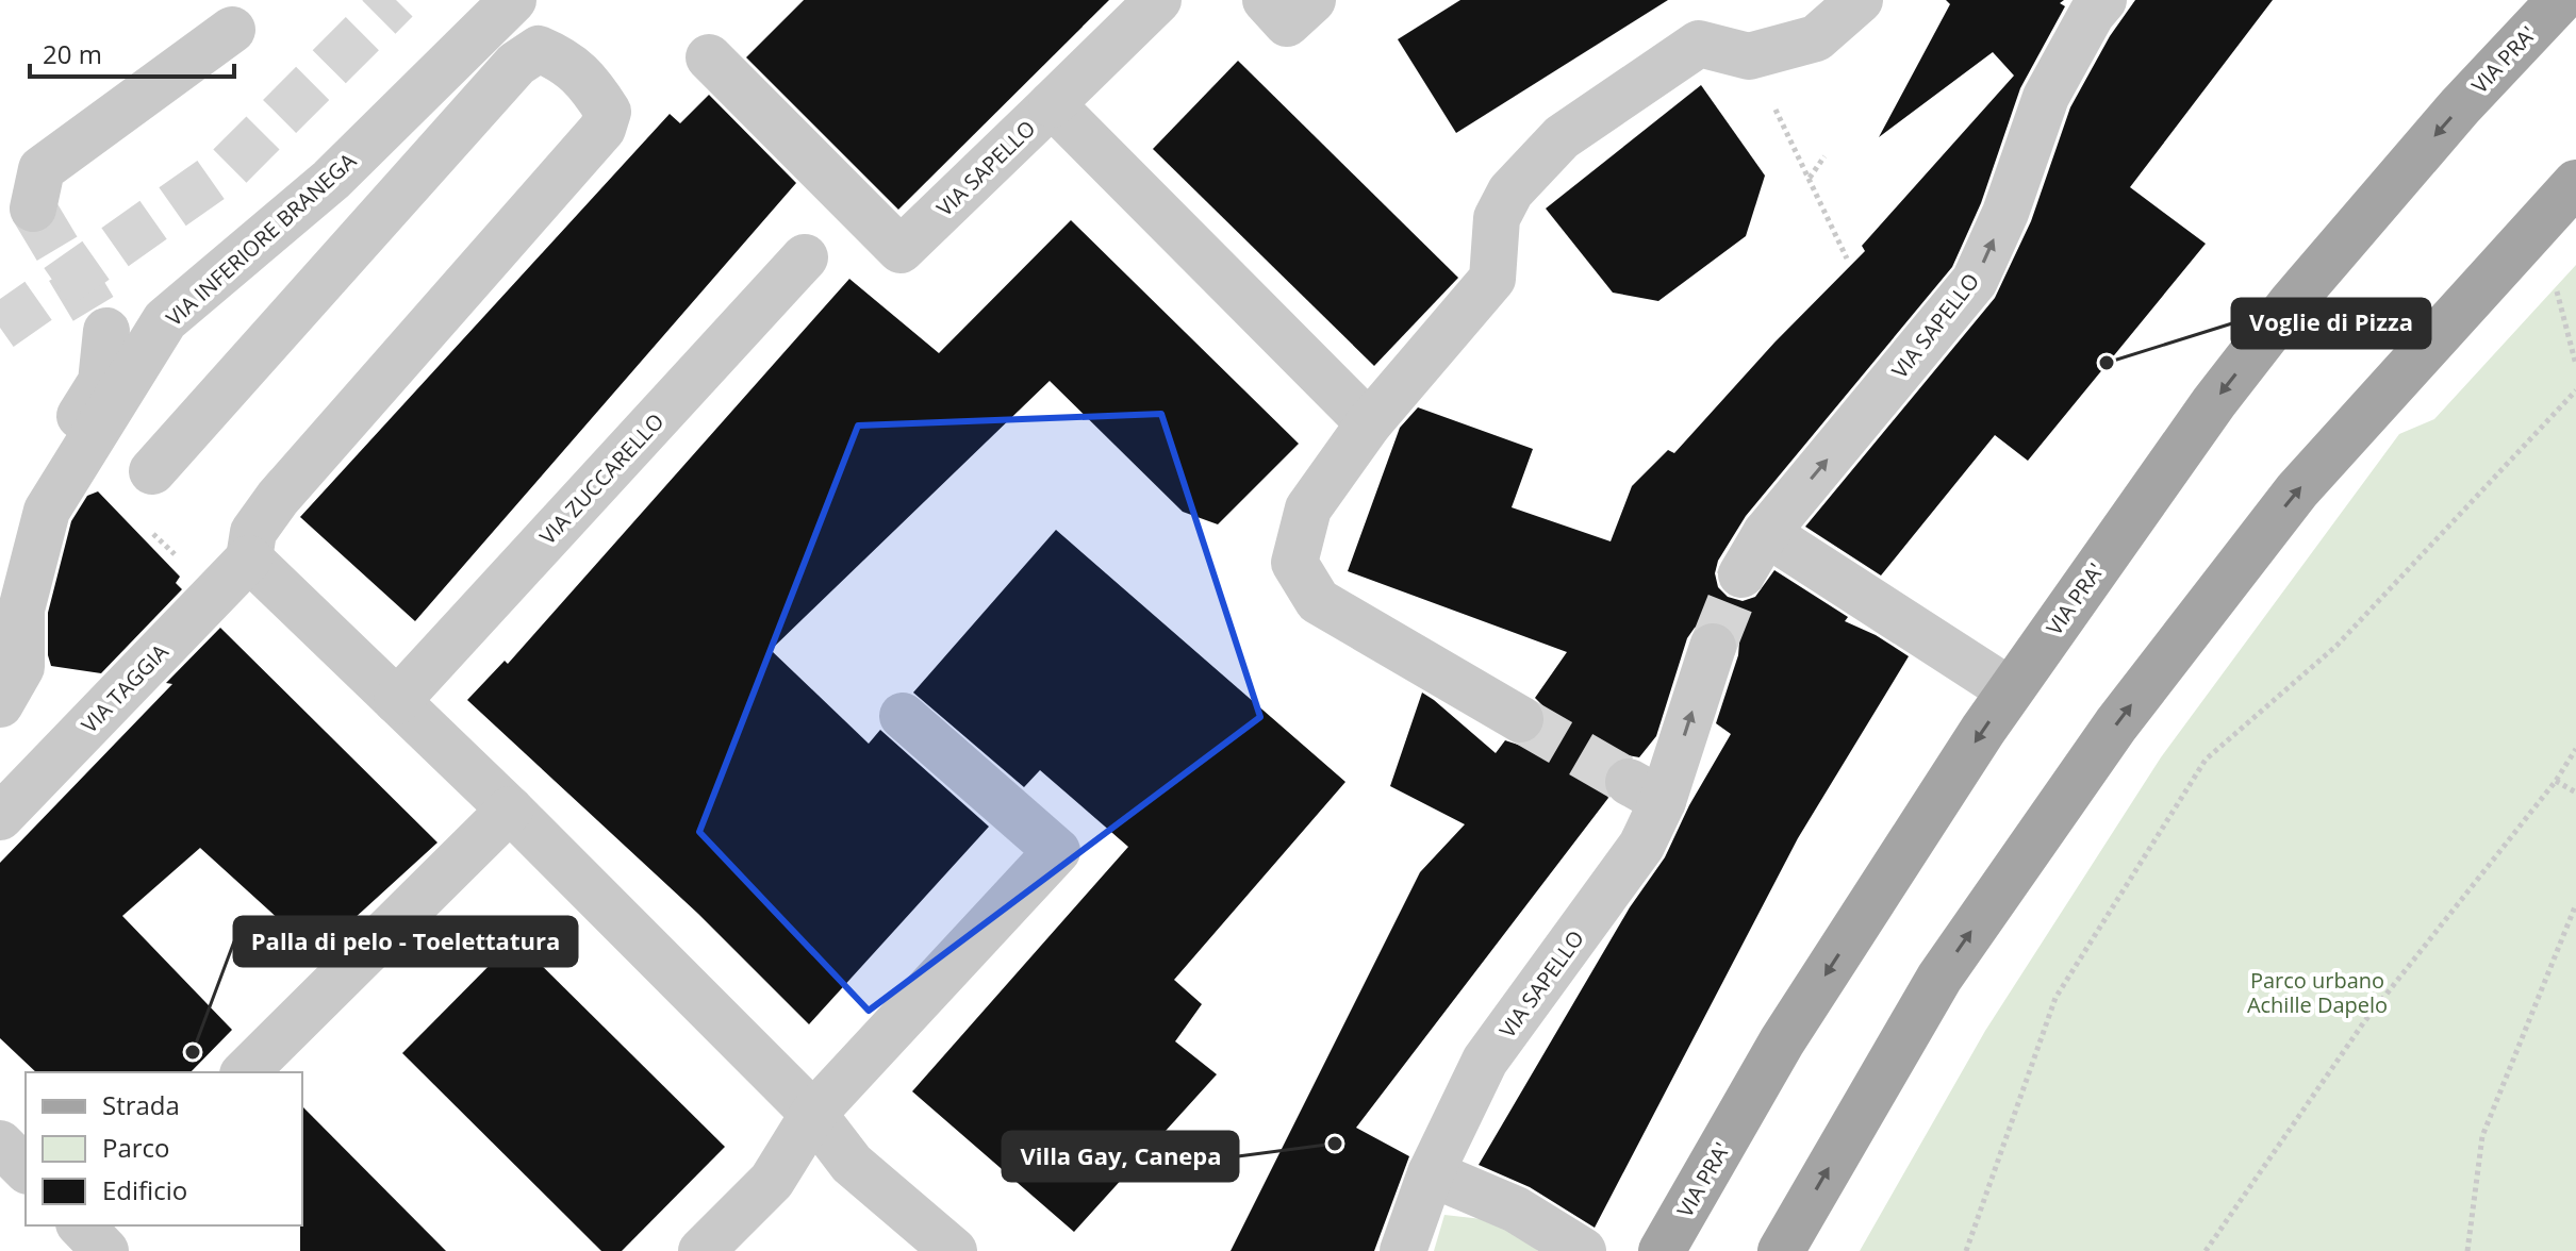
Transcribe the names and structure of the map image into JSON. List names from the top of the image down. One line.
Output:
{"streets":{"main road":["VIA PRA'"],"street":["VIA SAPELLO","VIA INFERIORE BRANEGA","VIA ZUCCARELLO","VIA TAGGIA"]},"one_way":["VIA SAPELLO"],"parks":["Parco urbano Achille Dapelo"],"places":["Voglie di Pizza","Palla di pelo - Toelettatura","Villa Gay, Canepa"],"legend":["Strada","Parco","Edificio"],"scale_bar":"20 m"}
